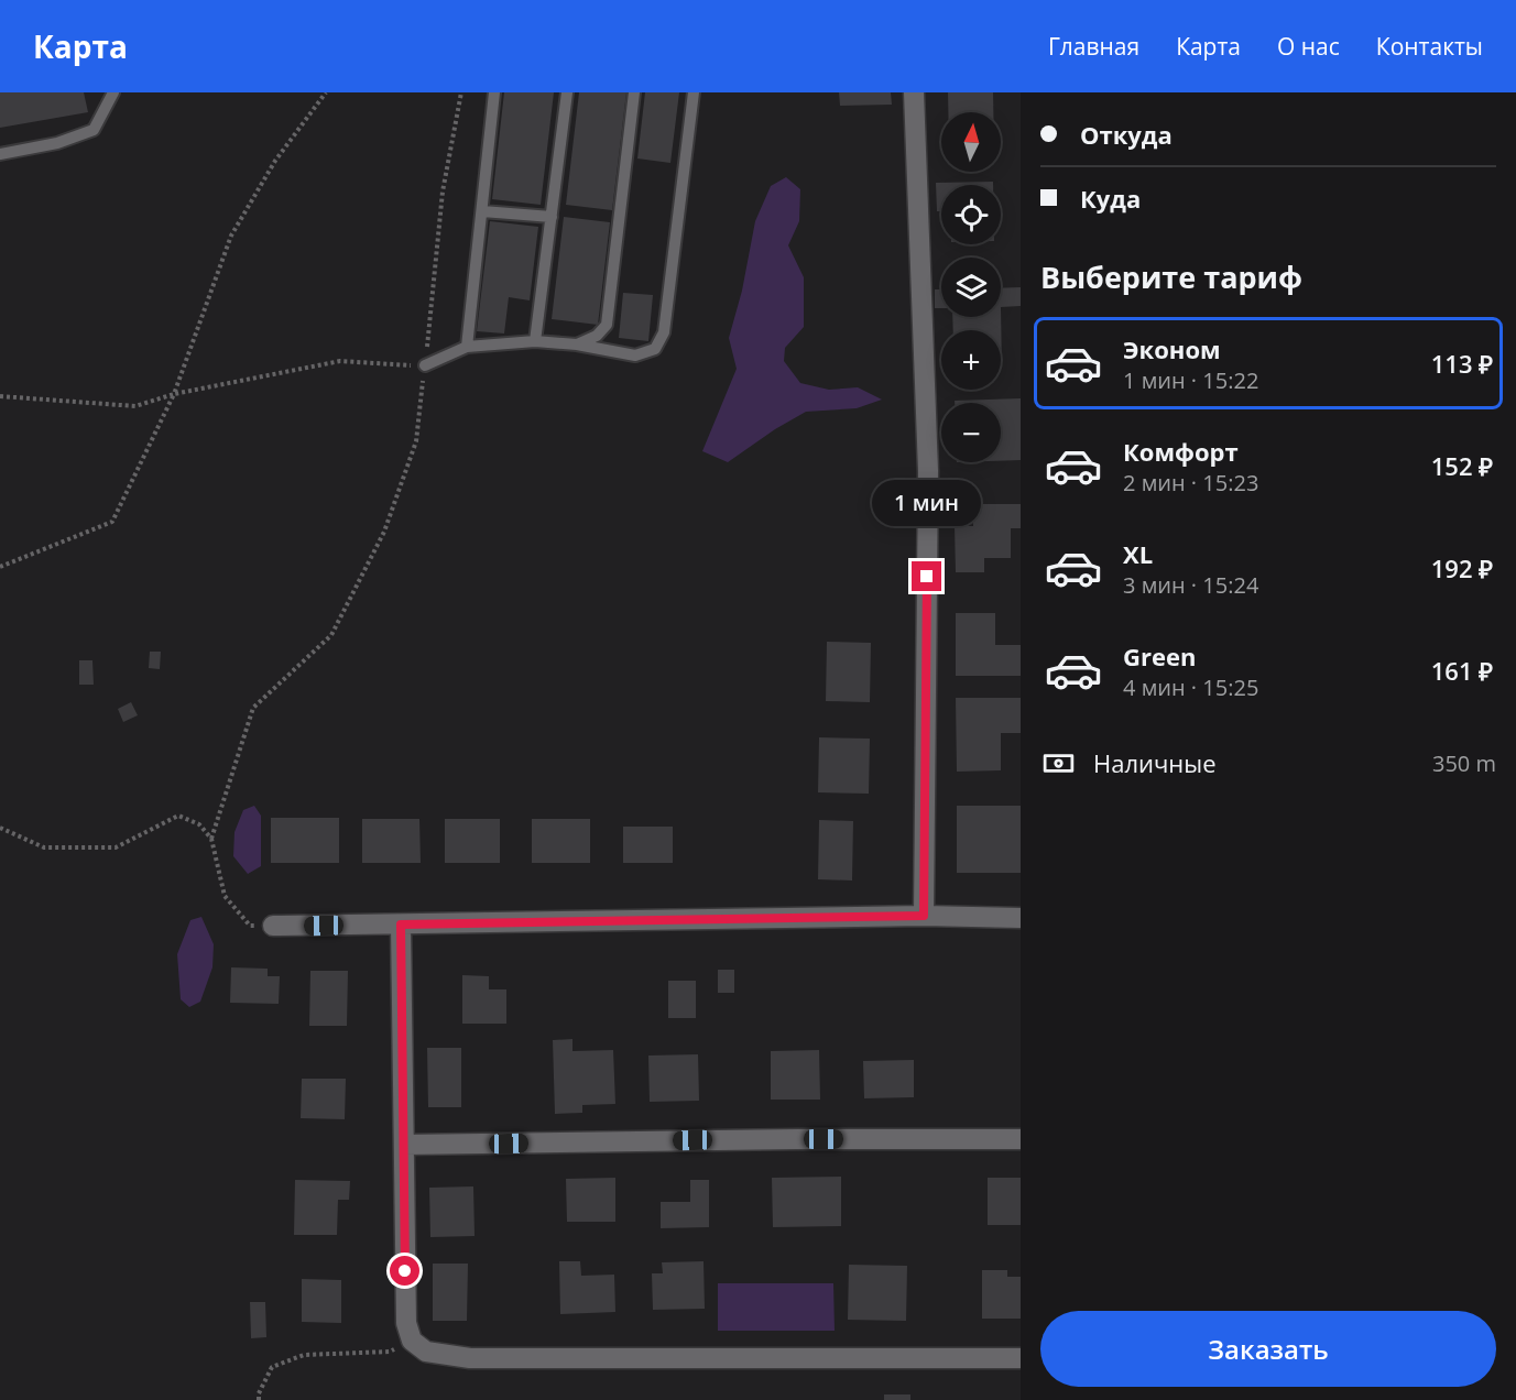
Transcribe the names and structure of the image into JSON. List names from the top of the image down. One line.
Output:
{"north":"top","page":{"header":"Карта","nav":["Главная","Карта","О нас","Контакты"],"banner":["Откуда","Куда"],"map_buttons":["+","−"],"heading":"Выберите тариф","list":[{"name":"Эконом","note":"1 мин · 15:22","value":"113 ₽"},{"name":"Комфорт","note":"2 мин · 15:23","value":"152 ₽"},{"name":"XL","note":"3 мин · 15:24","value":"192 ₽"},{"name":"Green","note":"4 мин · 15:25","value":"161 ₽"}],"bubble":"1 мин","pay":["Наличные","350 m"],"buttons":"Заказать"}}
